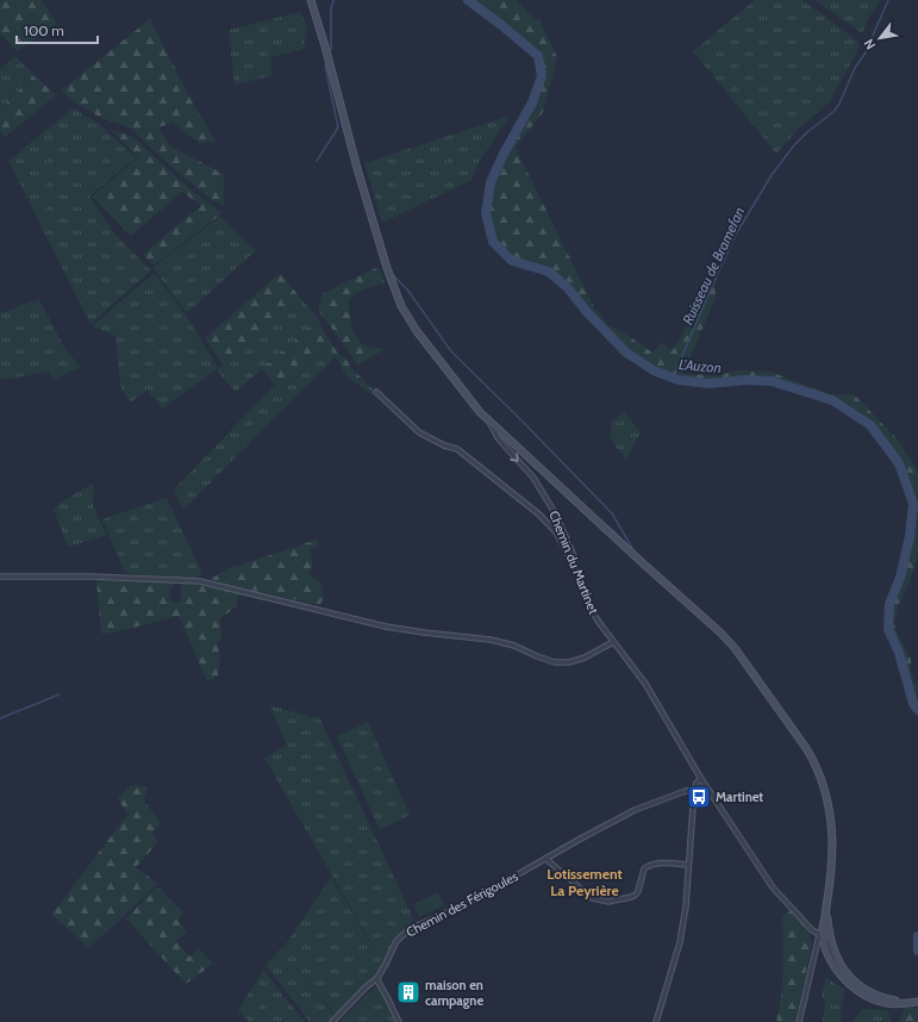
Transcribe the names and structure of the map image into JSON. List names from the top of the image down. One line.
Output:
{"streets":{"street":["Chemin du Martinet","Chemin des Férigoules"]},"districts":["Lotissement La Peyrière"],"water":["Ruisseau de Bramefan","L'Auzon"],"places":{"bus stop":["Martinet"],"building":["maison en campagne"]},"scale_bar":"100 m","north":"bottom left"}
